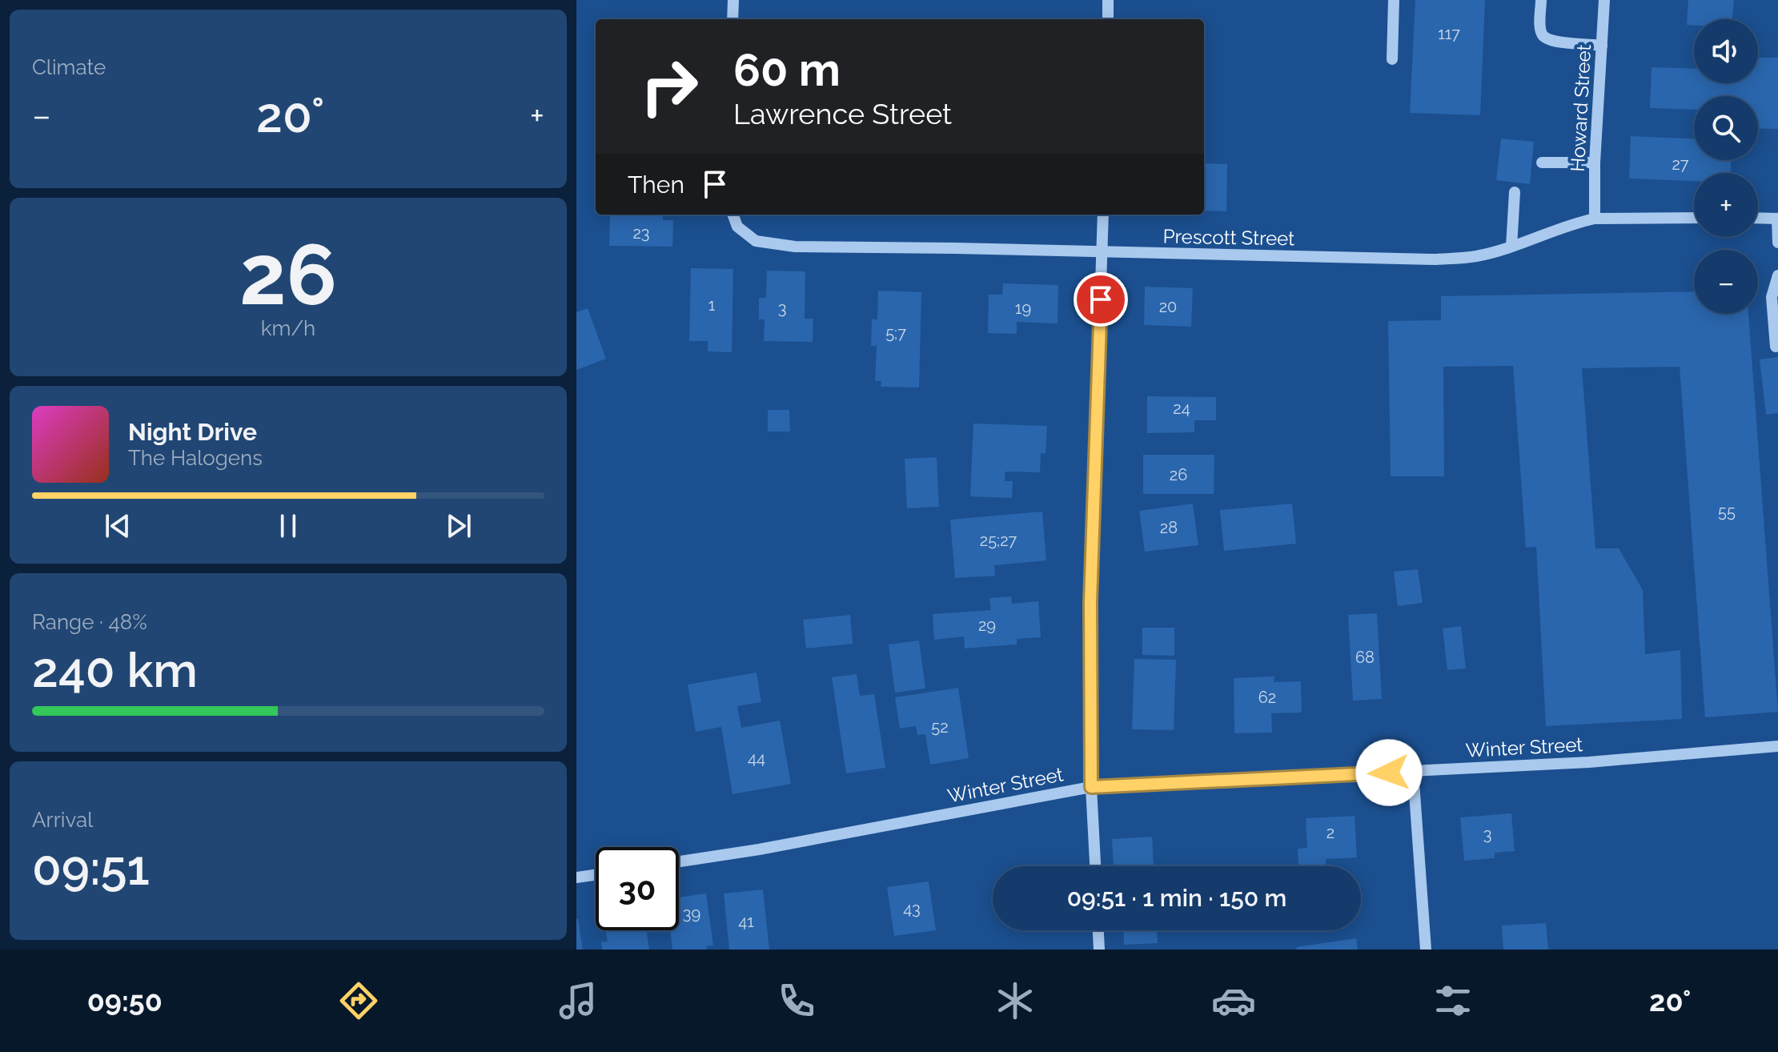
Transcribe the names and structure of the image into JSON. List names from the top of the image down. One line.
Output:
{"streets":{"street":["Howard Street","Prescott Street","Winter Street"]},"crossings":[["Howard Street","Prescott Street"]],"house_numbers":["117","27","23","1","20","3","19","5;7","24","26","55","28","25;27","29","68","62","52","44","2","3","43","39","41"],"page":{"tile":["Climate",["26","km/h"],["Range · 48%","240 km"],["Arrival","09:51"]],"map_buttons":["+","−"],"turn":["60 m","Lawrence Street"],"heat":["−","20°","+"],"then":"Then","song":["Night Drive","The Halogens"],"limit":"30","trip":"09:51 · 1 min · 150 m","tabs":["09:50","20°"]}}
